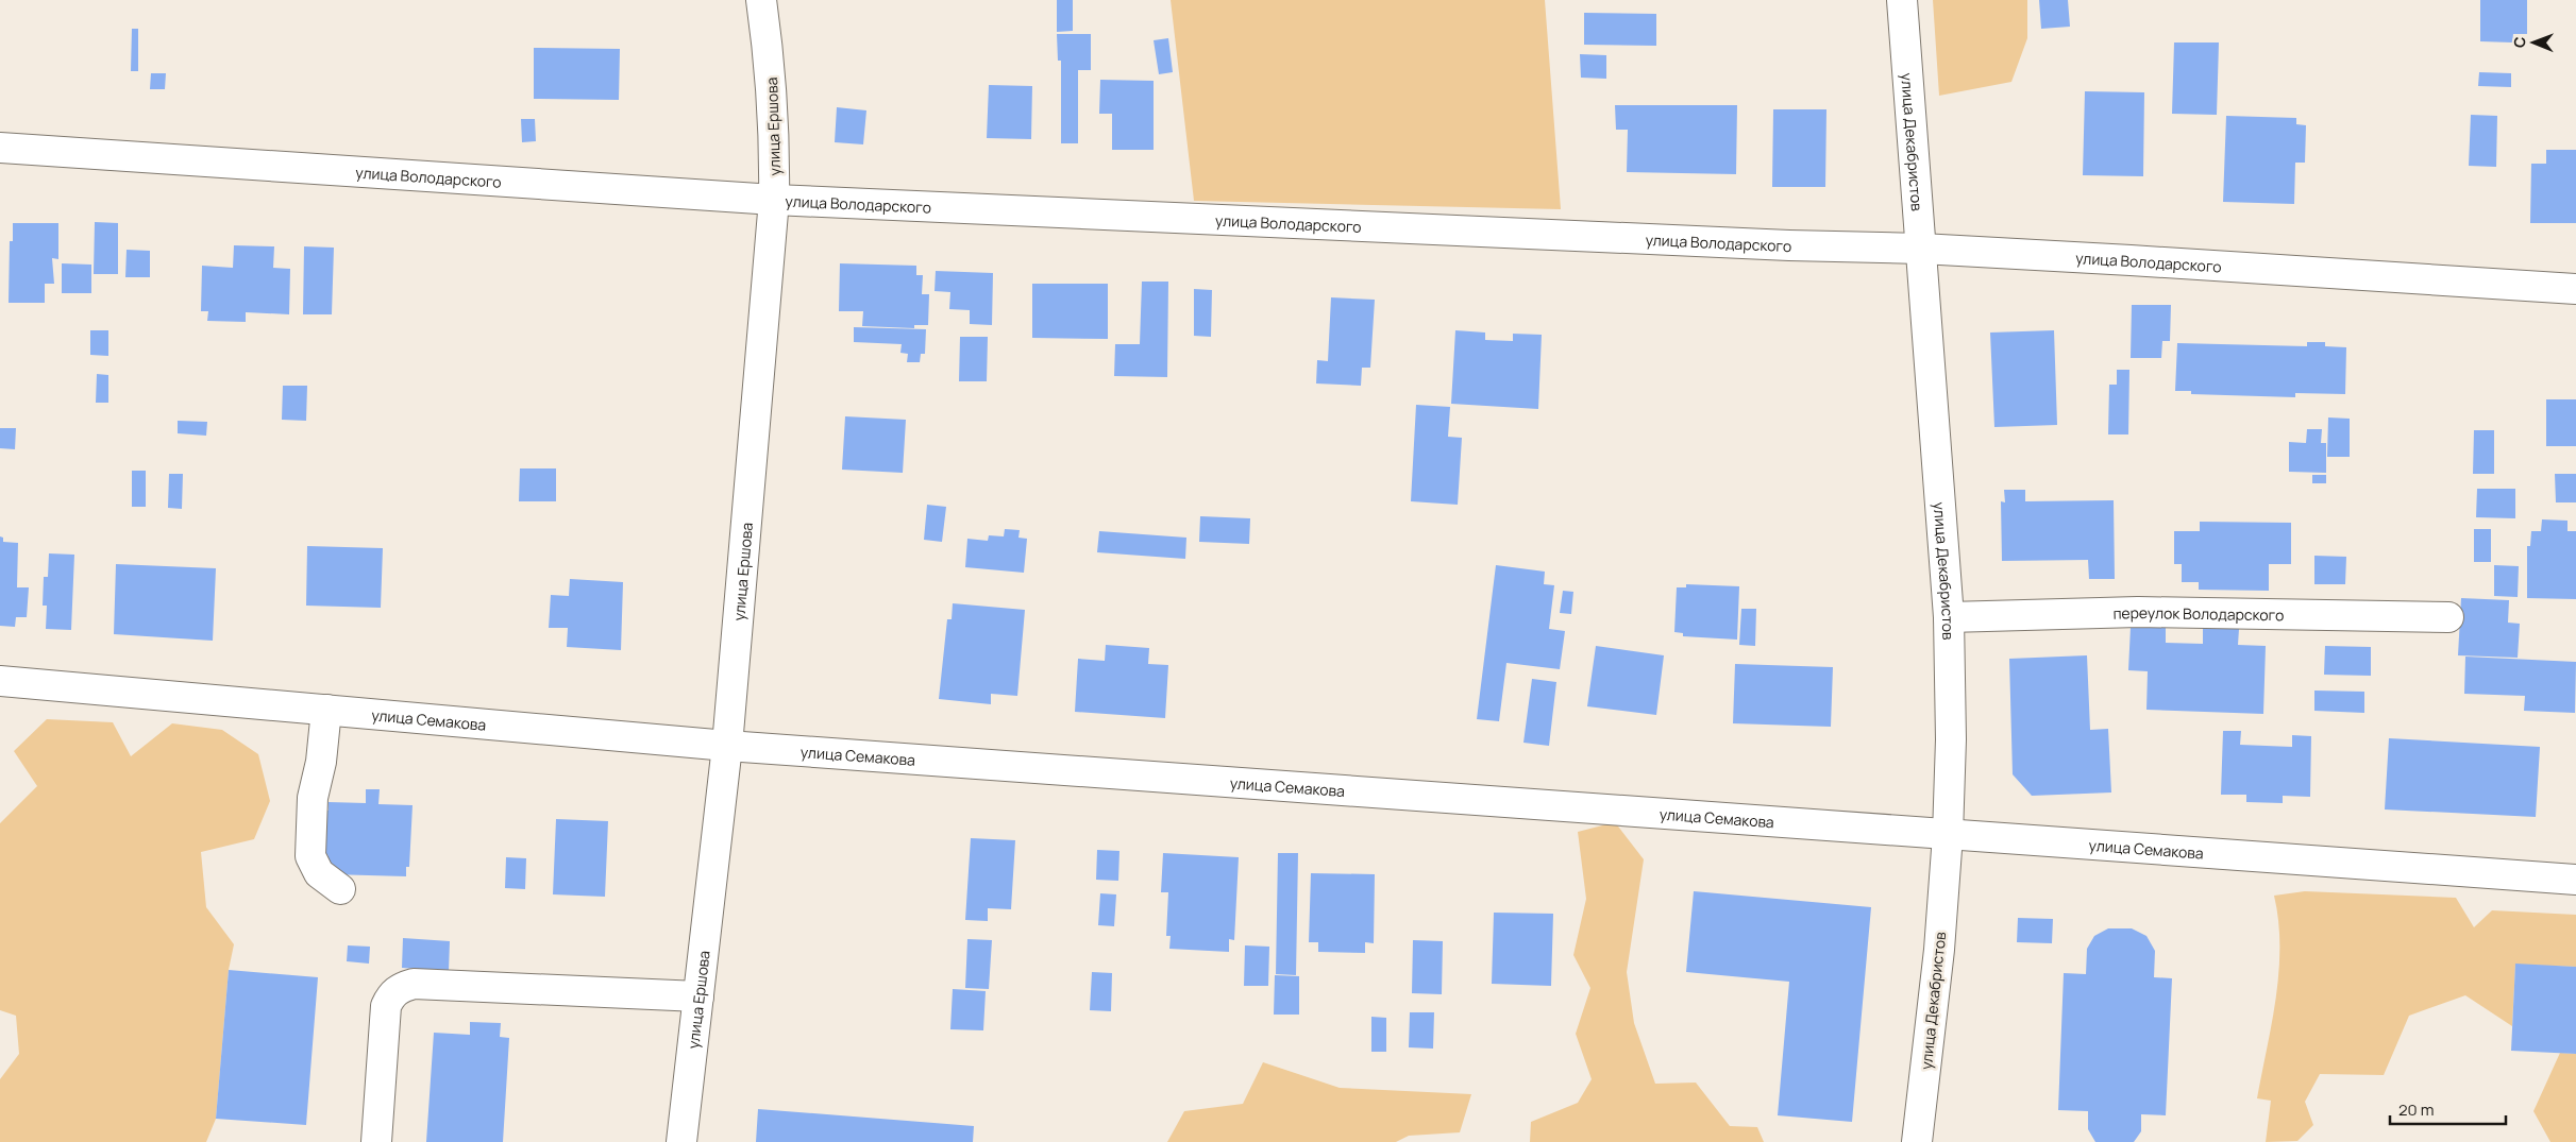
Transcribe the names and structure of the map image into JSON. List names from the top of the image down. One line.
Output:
{"streets":{"street":["улица Ершова","улица Декабристов","улица Володарского","переулок Володарского","улица Семакова"]},"crossings":[["улица Ершова","улица Володарского"],["улица Ершова","улица Семакова"],["улица Декабристов","улица Володарского"],["улица Декабристов","переулок Володарского"],["улица Декабристов","улица Семакова"]],"scale_bar":"20 m","north":"left"}
